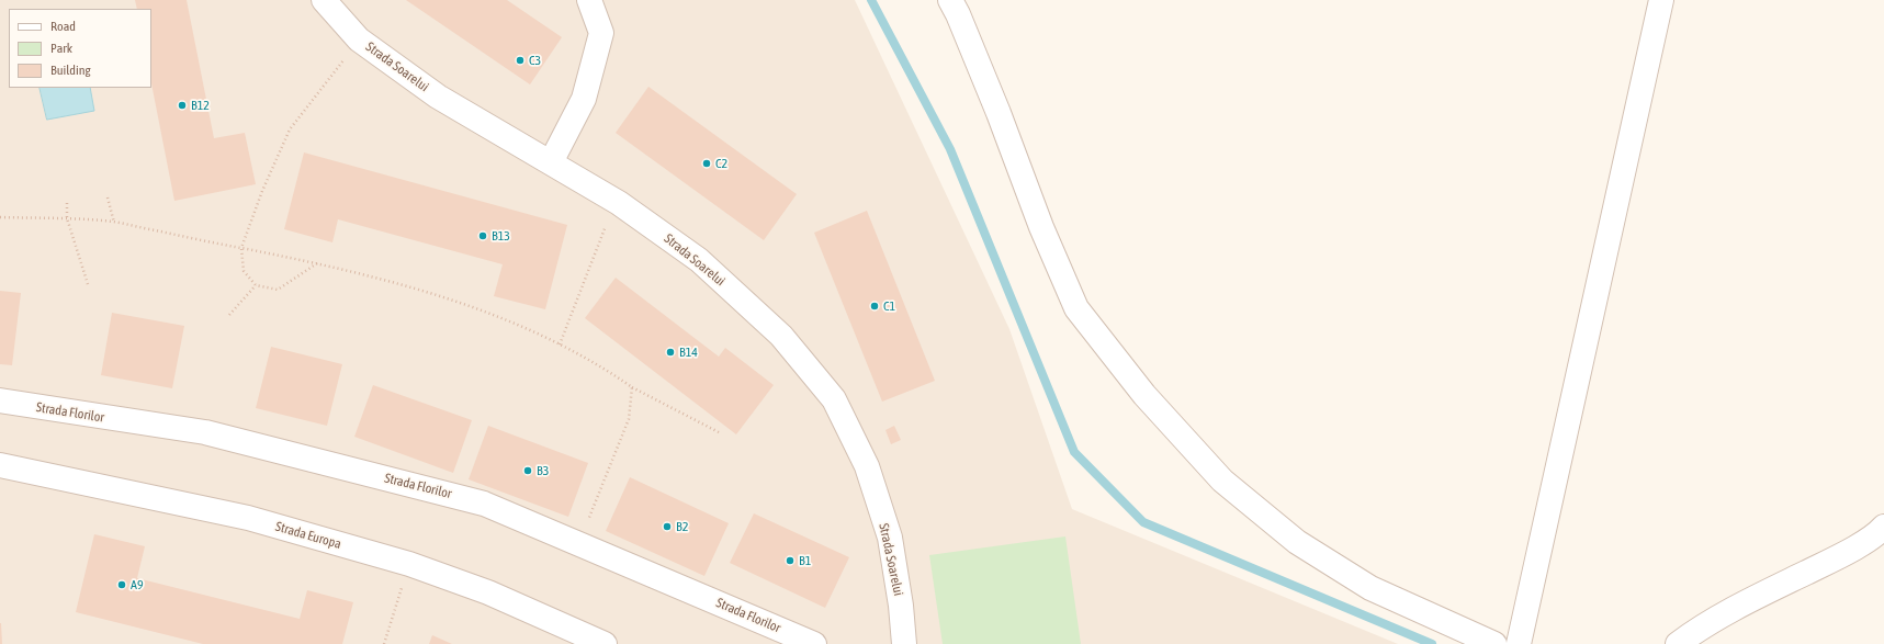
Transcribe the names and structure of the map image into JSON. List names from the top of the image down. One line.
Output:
{"streets":{"street":["Strada Soarelui","Strada Florilor","Strada Europa"]},"places":["C3","B12","C2","B13","C1","B14","B3","B2","B1","A9"],"legend":["Road","Park","Building"]}
